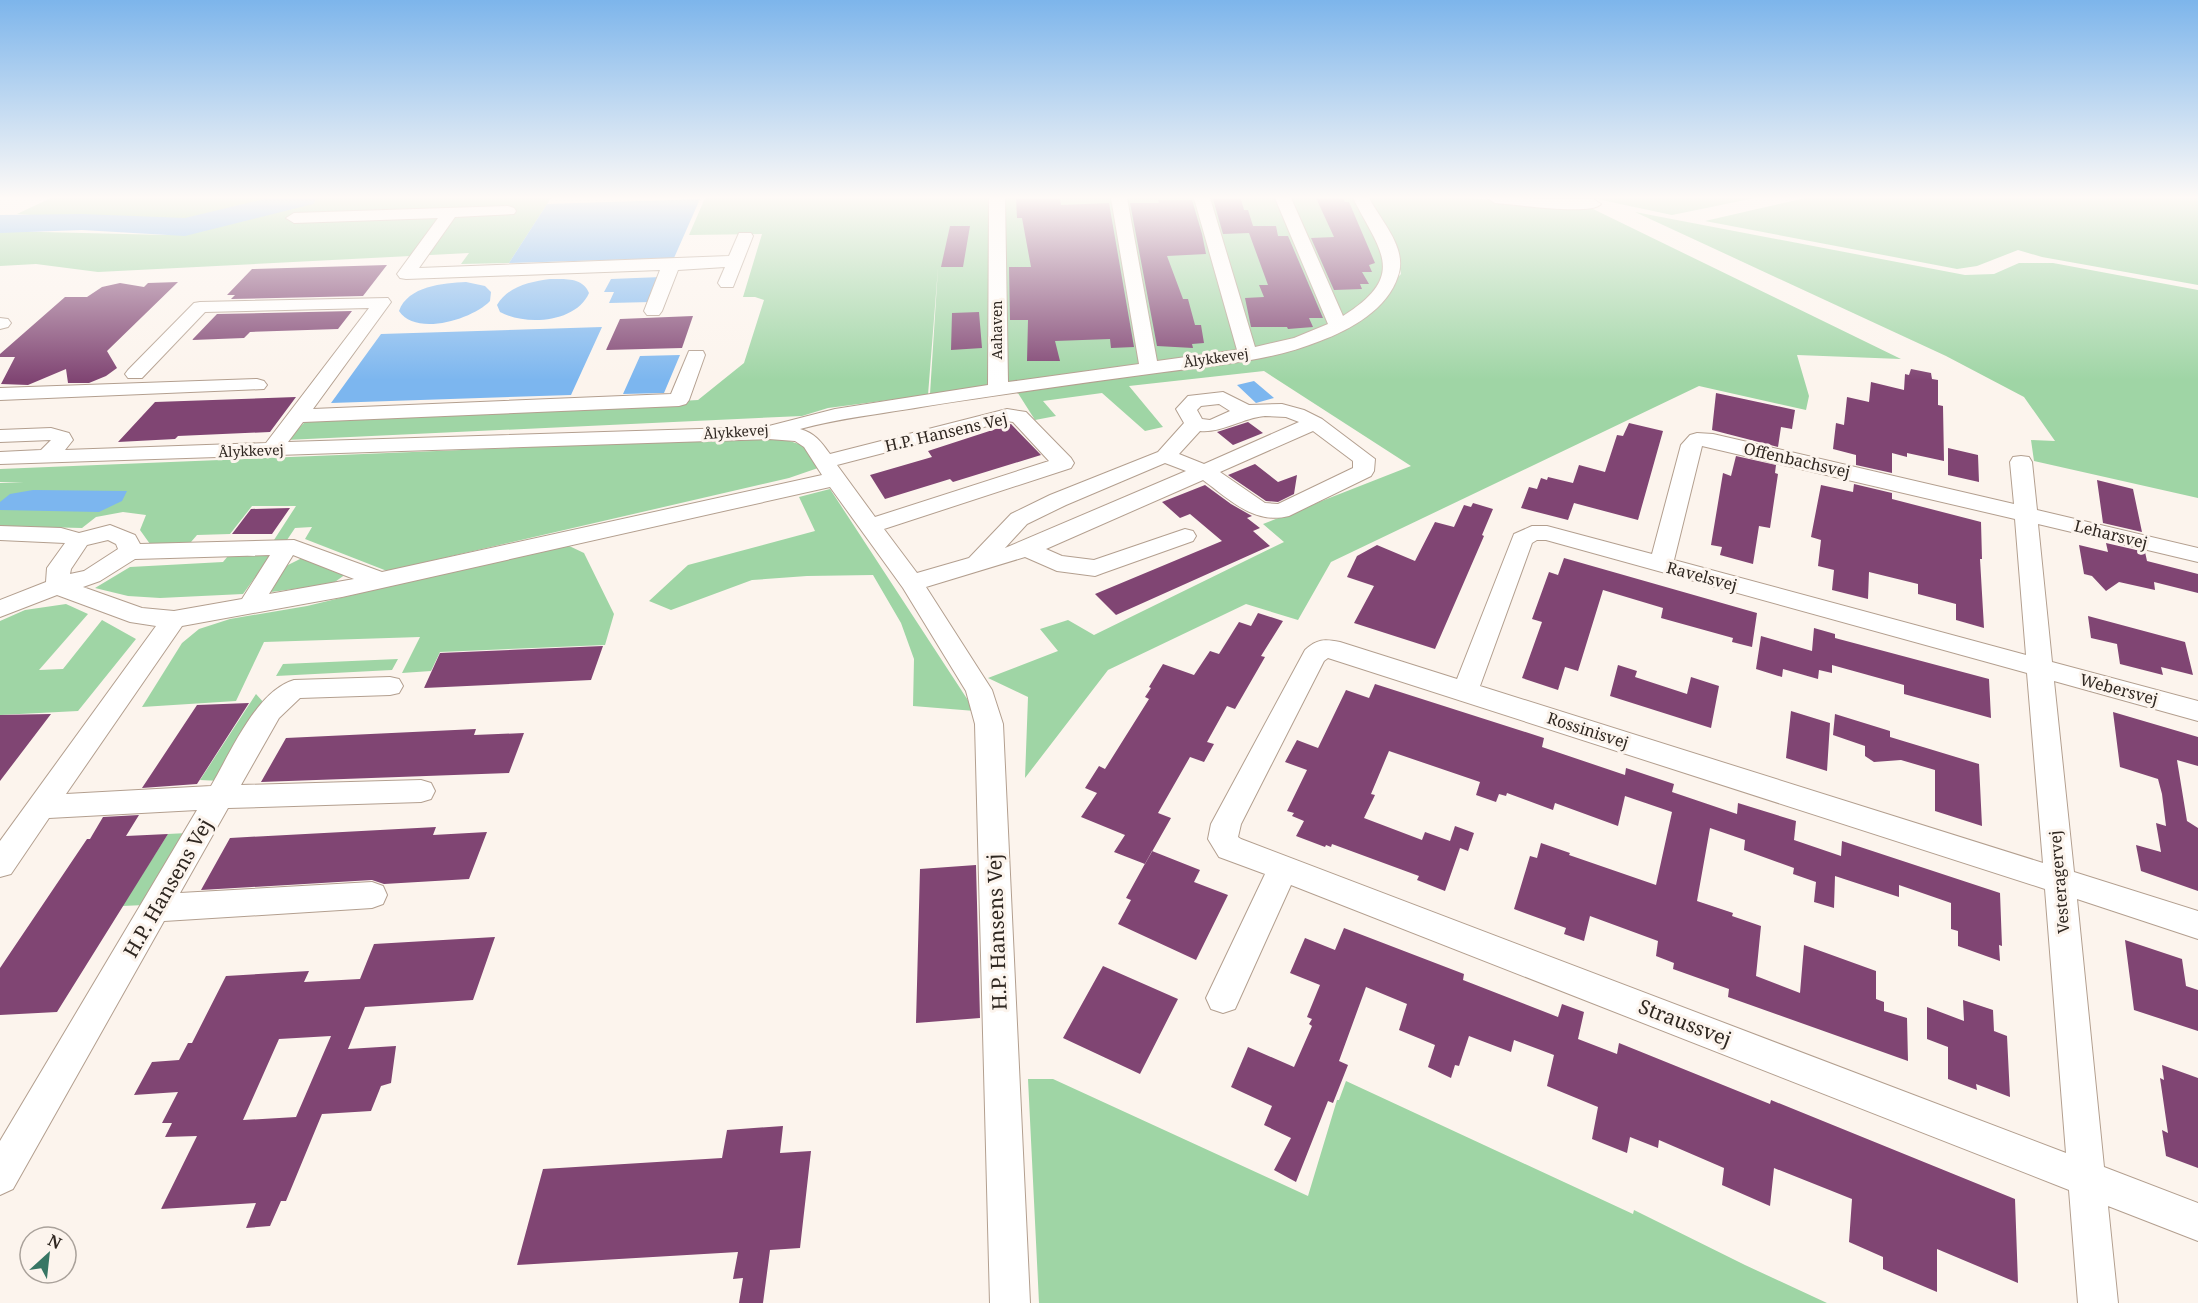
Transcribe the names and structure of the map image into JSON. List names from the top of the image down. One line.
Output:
{"streets":{"street":["Aahaven","Ålykkevej","H.P. Hansens Vej","Offenbachsvej","Leharsvej","Ravelsvej","Webersvej","Rossinisvej","Vesteragervej","Straussvej"]},"crossings":[["Aahaven","Ålykkevej"],["Ålykkevej","H.P. Hansens Vej"],["Offenbachsvej","Leharsvej"],["Offenbachsvej","Ravelsvej"],["Offenbachsvej","Vesteragervej"],["Leharsvej","Vesteragervej"],["Ravelsvej","Webersvej"],["Ravelsvej","Rossinisvej"],["Ravelsvej","Vesteragervej"],["Webersvej","Vesteragervej"],["Rossinisvej","Vesteragervej"],["Rossinisvej","Straussvej"],["Vesteragervej","Straussvej"]],"north":"top right"}
